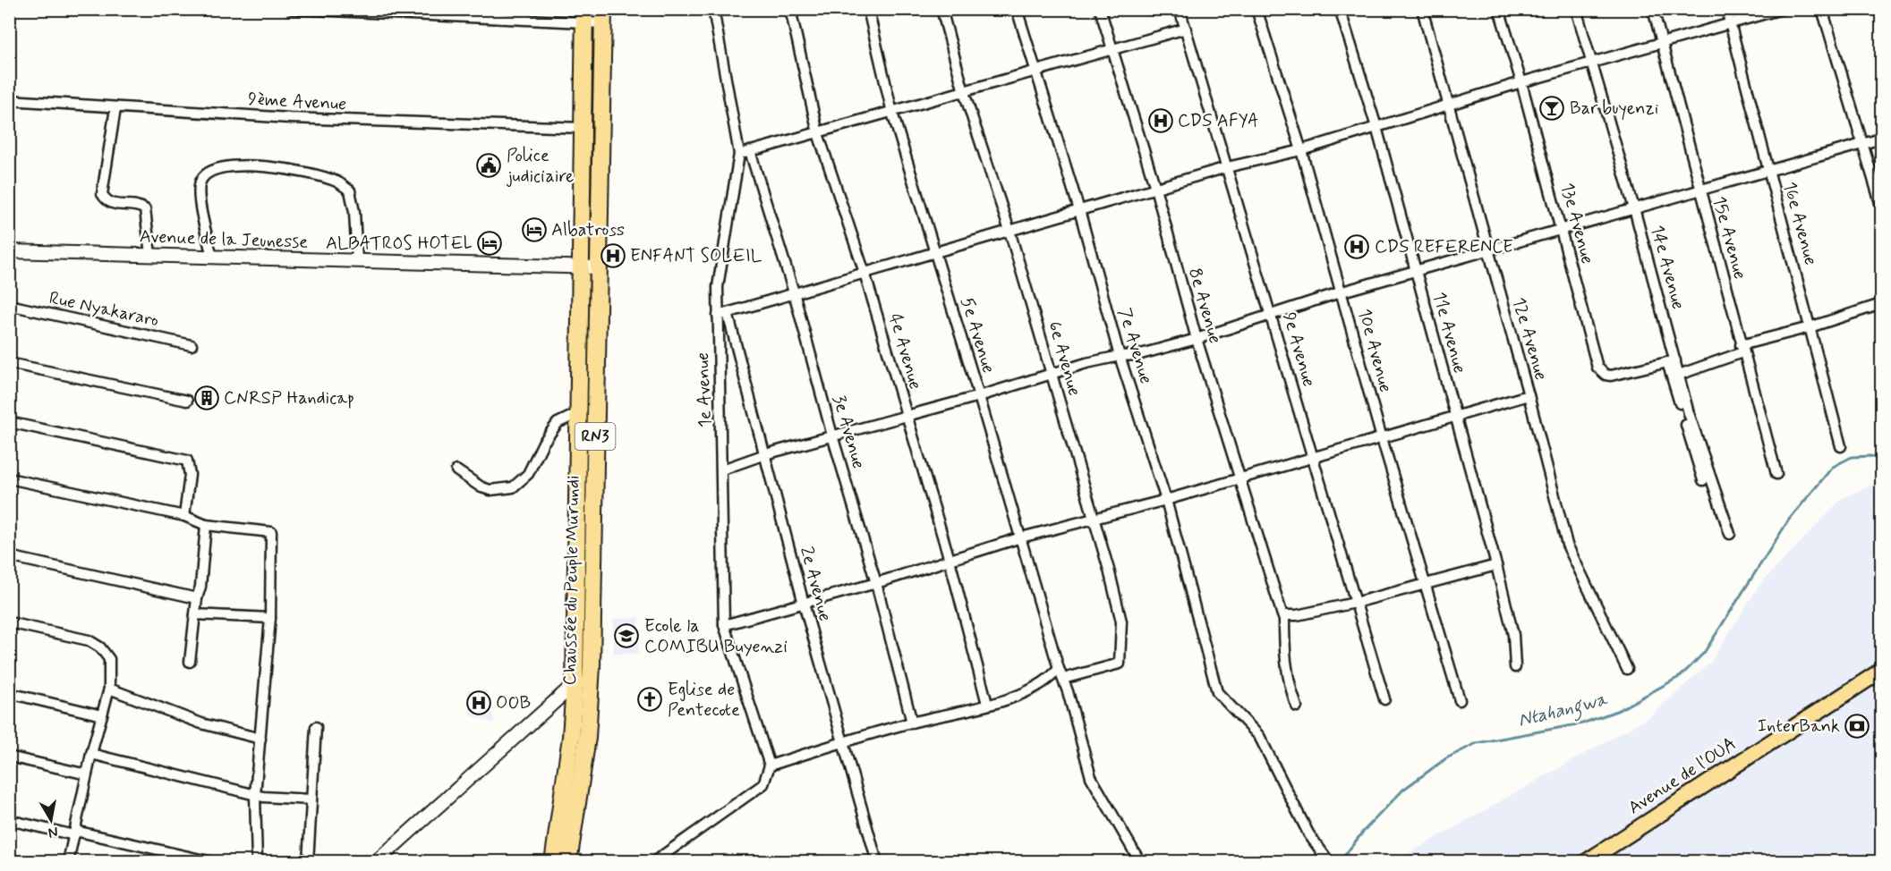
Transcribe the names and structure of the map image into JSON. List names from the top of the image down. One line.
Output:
{"streets":{"highway":["RN3","Chaussée du Peuple Murundi"],"main road":["Avenue de l'OUA"],"street":["9ème Avenue","13e Avenue","16e Avenue","15e Avenue","Avenue de la Jeunesse","14e Avenue","8e Avenue","Rue Nyakararo","11e Avenue","5e Avenue","12e Avenue","7e Avenue","9e Avenue","10e Avenue","4e Avenue","6e Avenue","1e Avenue","3e Avenue","2e Avenue"]},"crossings":[["9ème Avenue","Chaussée du Peuple Murundi"],["13e Avenue","14e Avenue"],["Avenue de la Jeunesse","Chaussée du Peuple Murundi"],["1e Avenue","2e Avenue"]],"water":["Ntahangwa"],"places":{"bar":["Bar buyenzi"],"hospital":["CDS AFYA","CDS REFERENCE","ENFANT SOLEIL","OOB"],"public building":["Police judiciaire"],"hotel":["Albatross","ALBATROS HOTEL"],"building":["CNRSP Handicap"],"school or university":["Ecole la COMIBU Buyenzi"],"church":["Eglise de Pentecote"],"bank":["InterBank"]},"north":"bottom"}
